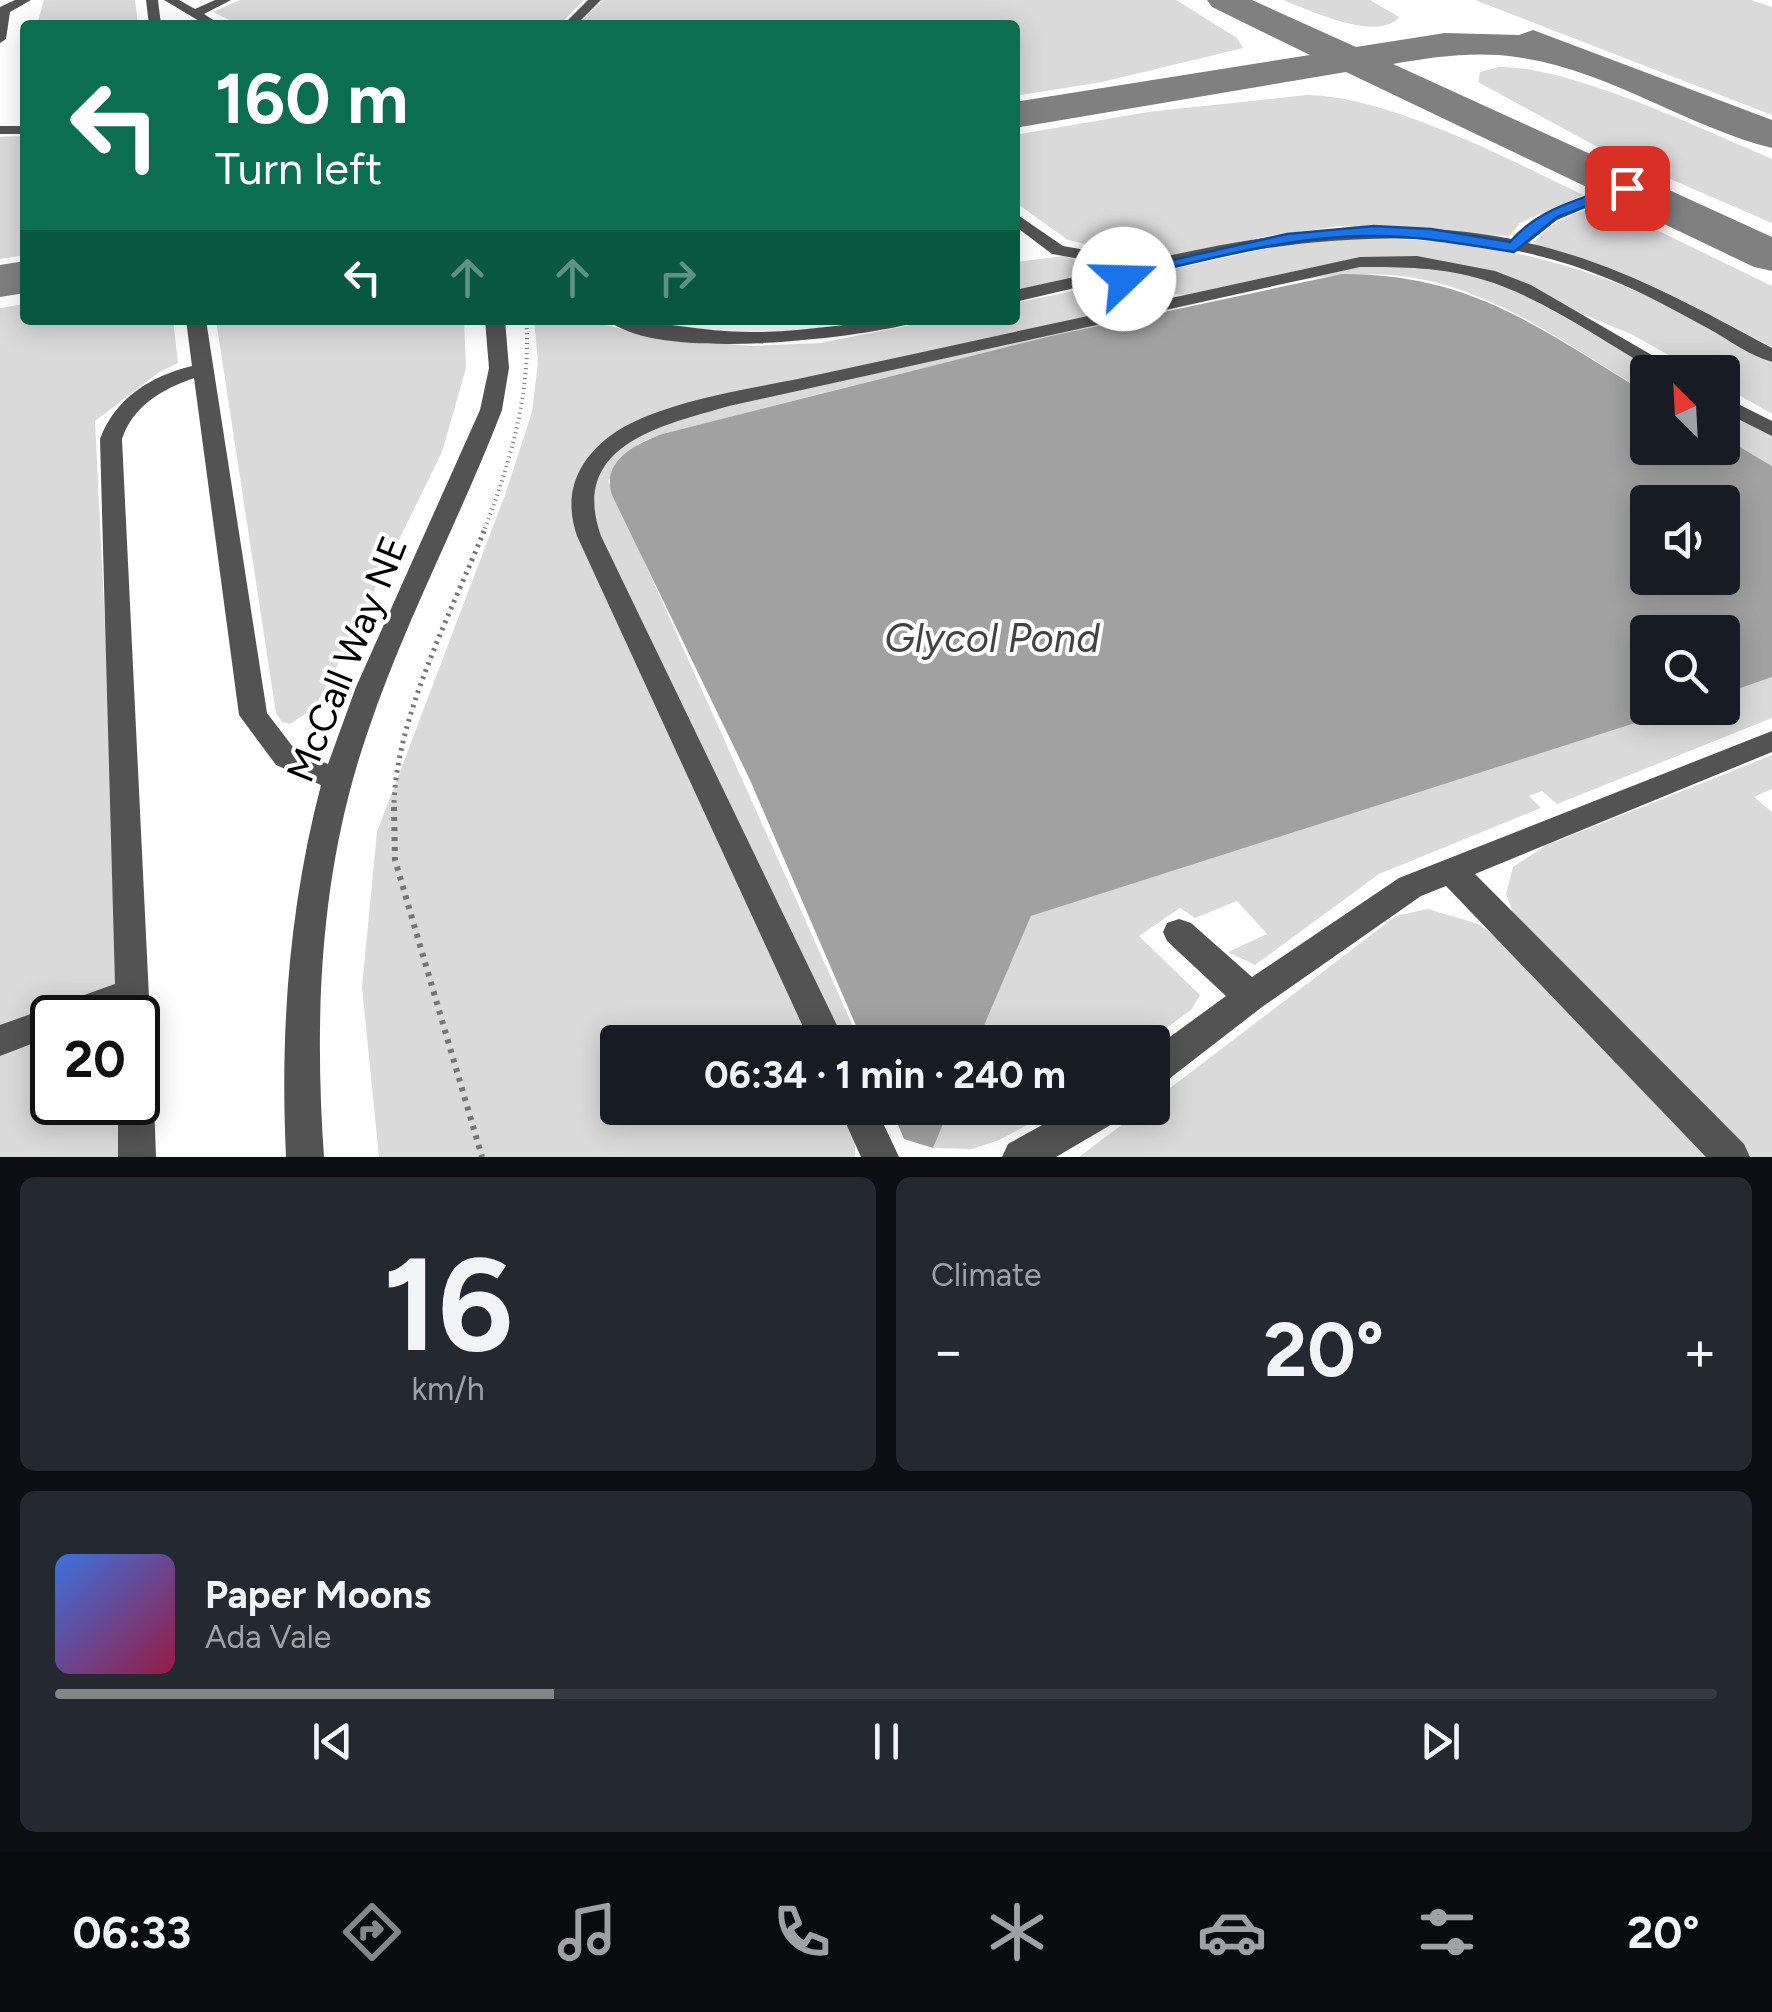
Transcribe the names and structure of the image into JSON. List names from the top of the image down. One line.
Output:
{"streets":{"street":["McCall Way NE"]},"water":["Glycol Pond"],"north":"top left","page":{"turn":["160 m","Turn left"],"limit":"20","trip":"06:34 · 1 min · 240 m","tile":[["16","km/h"],"Climate"],"heat":["−","20°","+"],"song":["Paper Moons","Ada Vale"],"tabs":["06:33","20°"]}}
